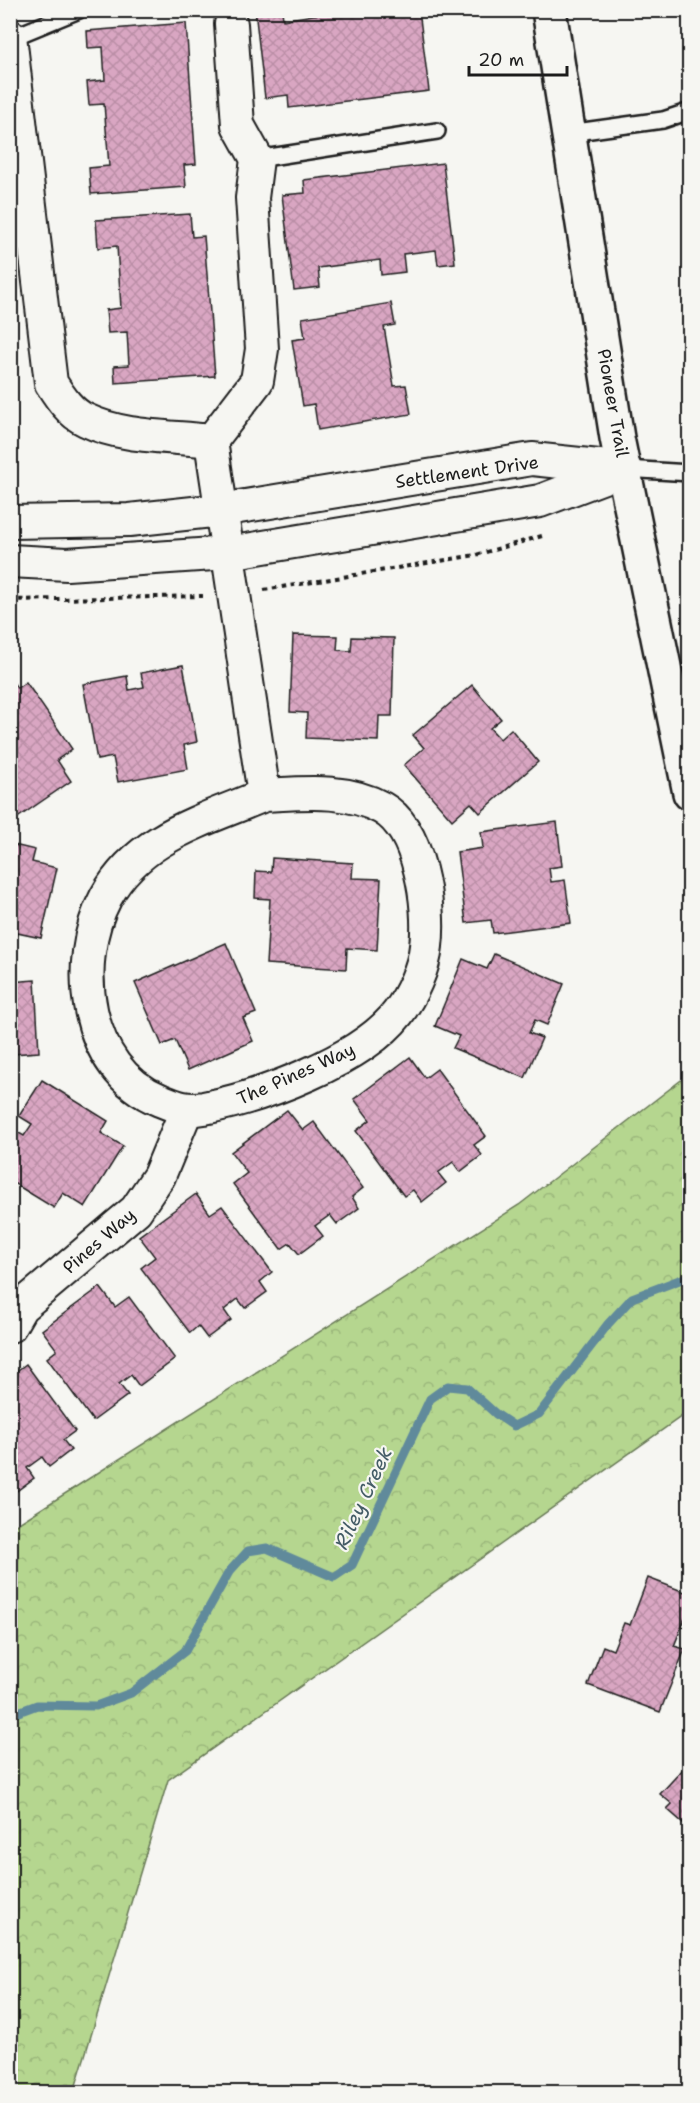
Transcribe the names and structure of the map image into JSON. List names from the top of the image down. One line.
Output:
{"streets":{"main road":["Pioneer Trail"],"street":["Settlement Drive","The Pines Way","Pines Way"]},"crossings":[["Pioneer Trail","Settlement Drive"],["The Pines Way","Pines Way"]],"water":["Riley Creek"],"scale_bar":"20 m"}
